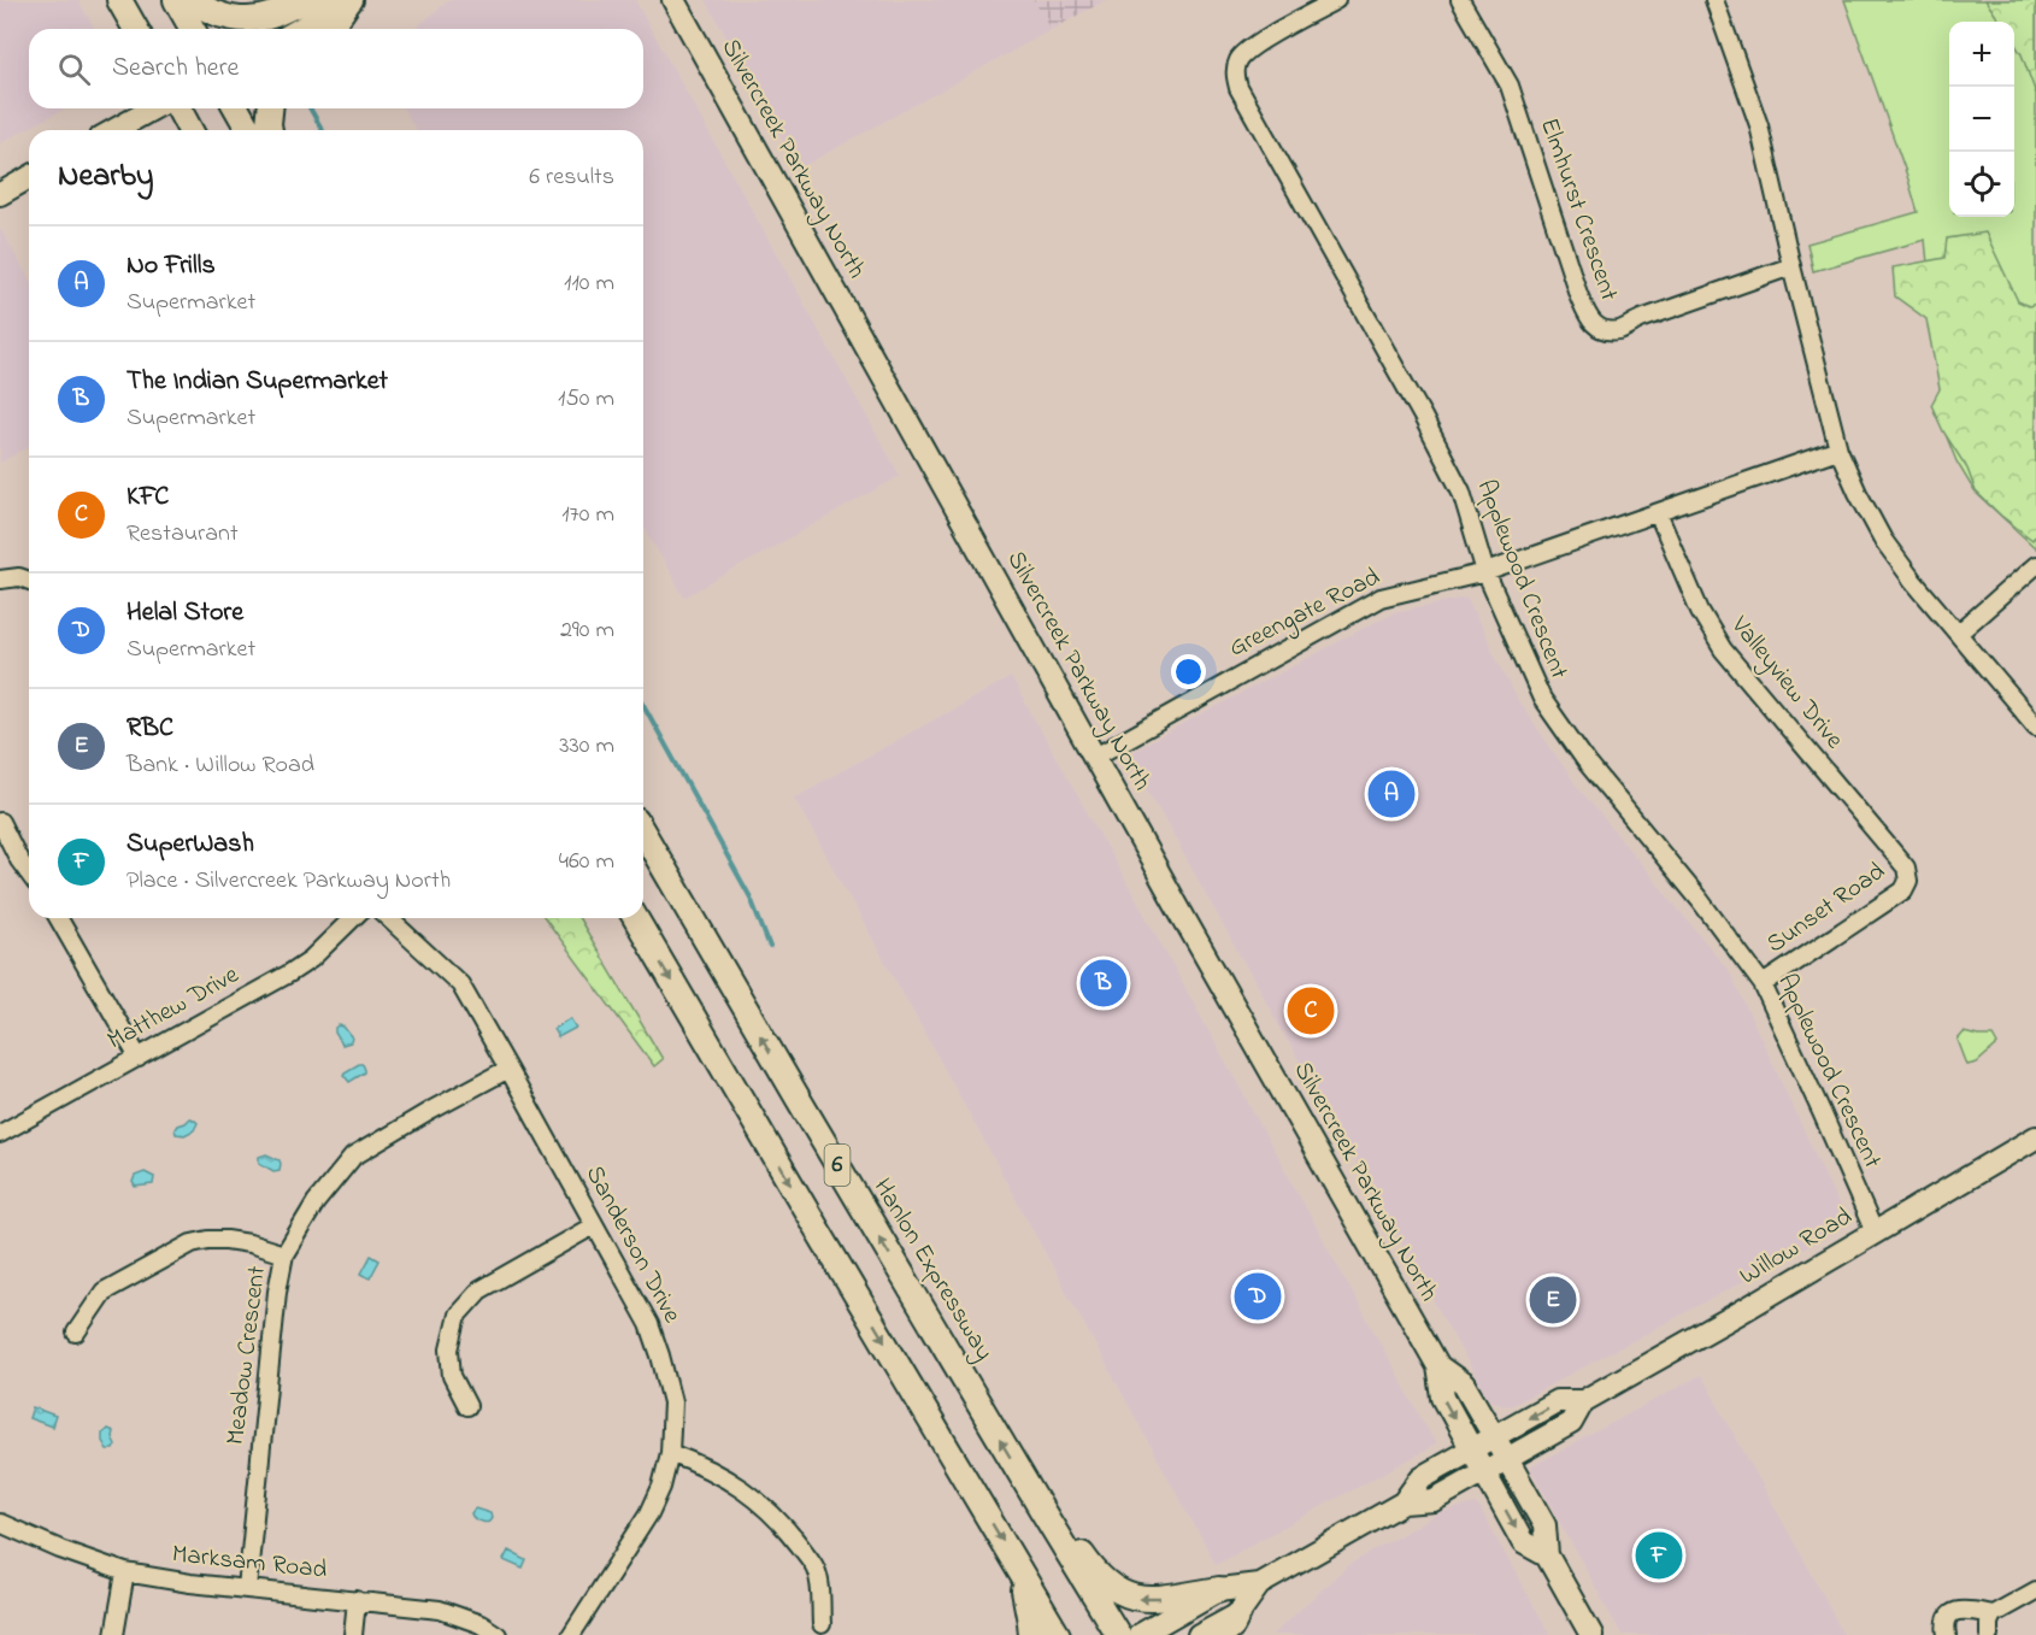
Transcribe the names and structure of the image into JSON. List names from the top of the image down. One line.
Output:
{"streets":{"highway":["6","Hanlon Expressway"],"main road":["Silvercreek Parkway North","Willow Road"],"street":["Elmhurst Crescent","Applewood Crescent","Greengate Road","Valleyview Drive","Sunset Road","Matthew Drive","Sanderson Drive","Meadow Crescent","Marksam Road"]},"crossings":[["Silvercreek Parkway North","Greengate Road"],["Silvercreek Parkway North","Willow Road"],["Applewood Crescent","Greengate Road"],["Applewood Crescent","Sunset Road"],["Applewood Crescent","Willow Road"],["Greengate Road","Valleyview Drive"],["Valleyview Drive","Sunset Road"],["Sanderson Drive","Meadow Crescent"],["Meadow Crescent","Marksam Road"]],"page":{"map_buttons":["+","−"],"search":"Search here","heading":["Nearby","6 results"],"list":[{"mark":"A","name":"No Frills","note":"Supermarket","value":"110 m"},{"mark":"B","name":"The Indian Supermarket","note":"Supermarket","value":"150 m"},{"mark":"C","name":"KFC","note":"Restaurant","value":"170 m"},{"mark":"D","name":"Helal Store","note":"Supermarket","value":"290 m"},{"mark":"E","name":"RBC","note":"Bank · Willow Road","value":"330 m"},{"mark":"F","name":"SuperWash","note":"Place · Silvercreek Parkway North","value":"460 m"}],"pins":["A","B","C","D","E","F"]}}
